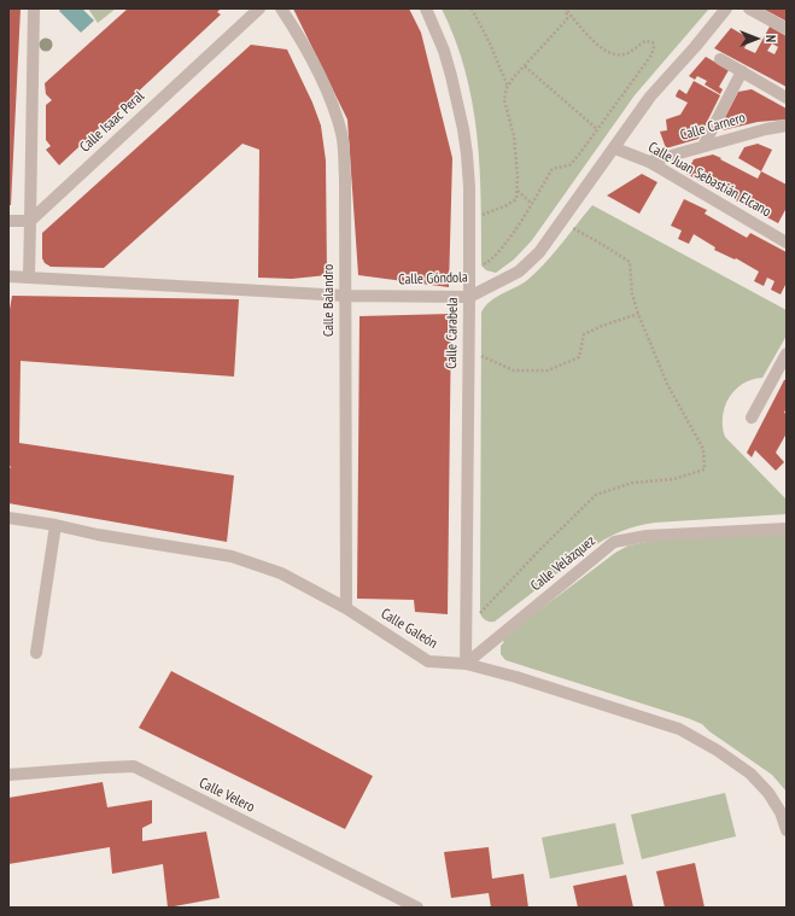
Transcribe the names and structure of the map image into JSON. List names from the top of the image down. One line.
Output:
{"streets":{"street":["Calle Isaac Peral","Calle Carnero","Calle Juan Sebastián Elcano","Calle Góndola","Calle Balandro","Calle Carabela","Calle Velázquez","Calle Galeón","Calle Velero"]},"crossings":[["Calle Carnero","Calle Juan Sebastián Elcano"],["Calle Juan Sebastián Elcano","Calle Góndola"],["Calle Góndola","Calle Balandro"],["Calle Góndola","Calle Carabela"],["Calle Balandro","Calle Galeón"],["Calle Carabela","Calle Velázquez"],["Calle Carabela","Calle Galeón"],["Calle Velázquez","Calle Galeón"]],"north":"right"}
